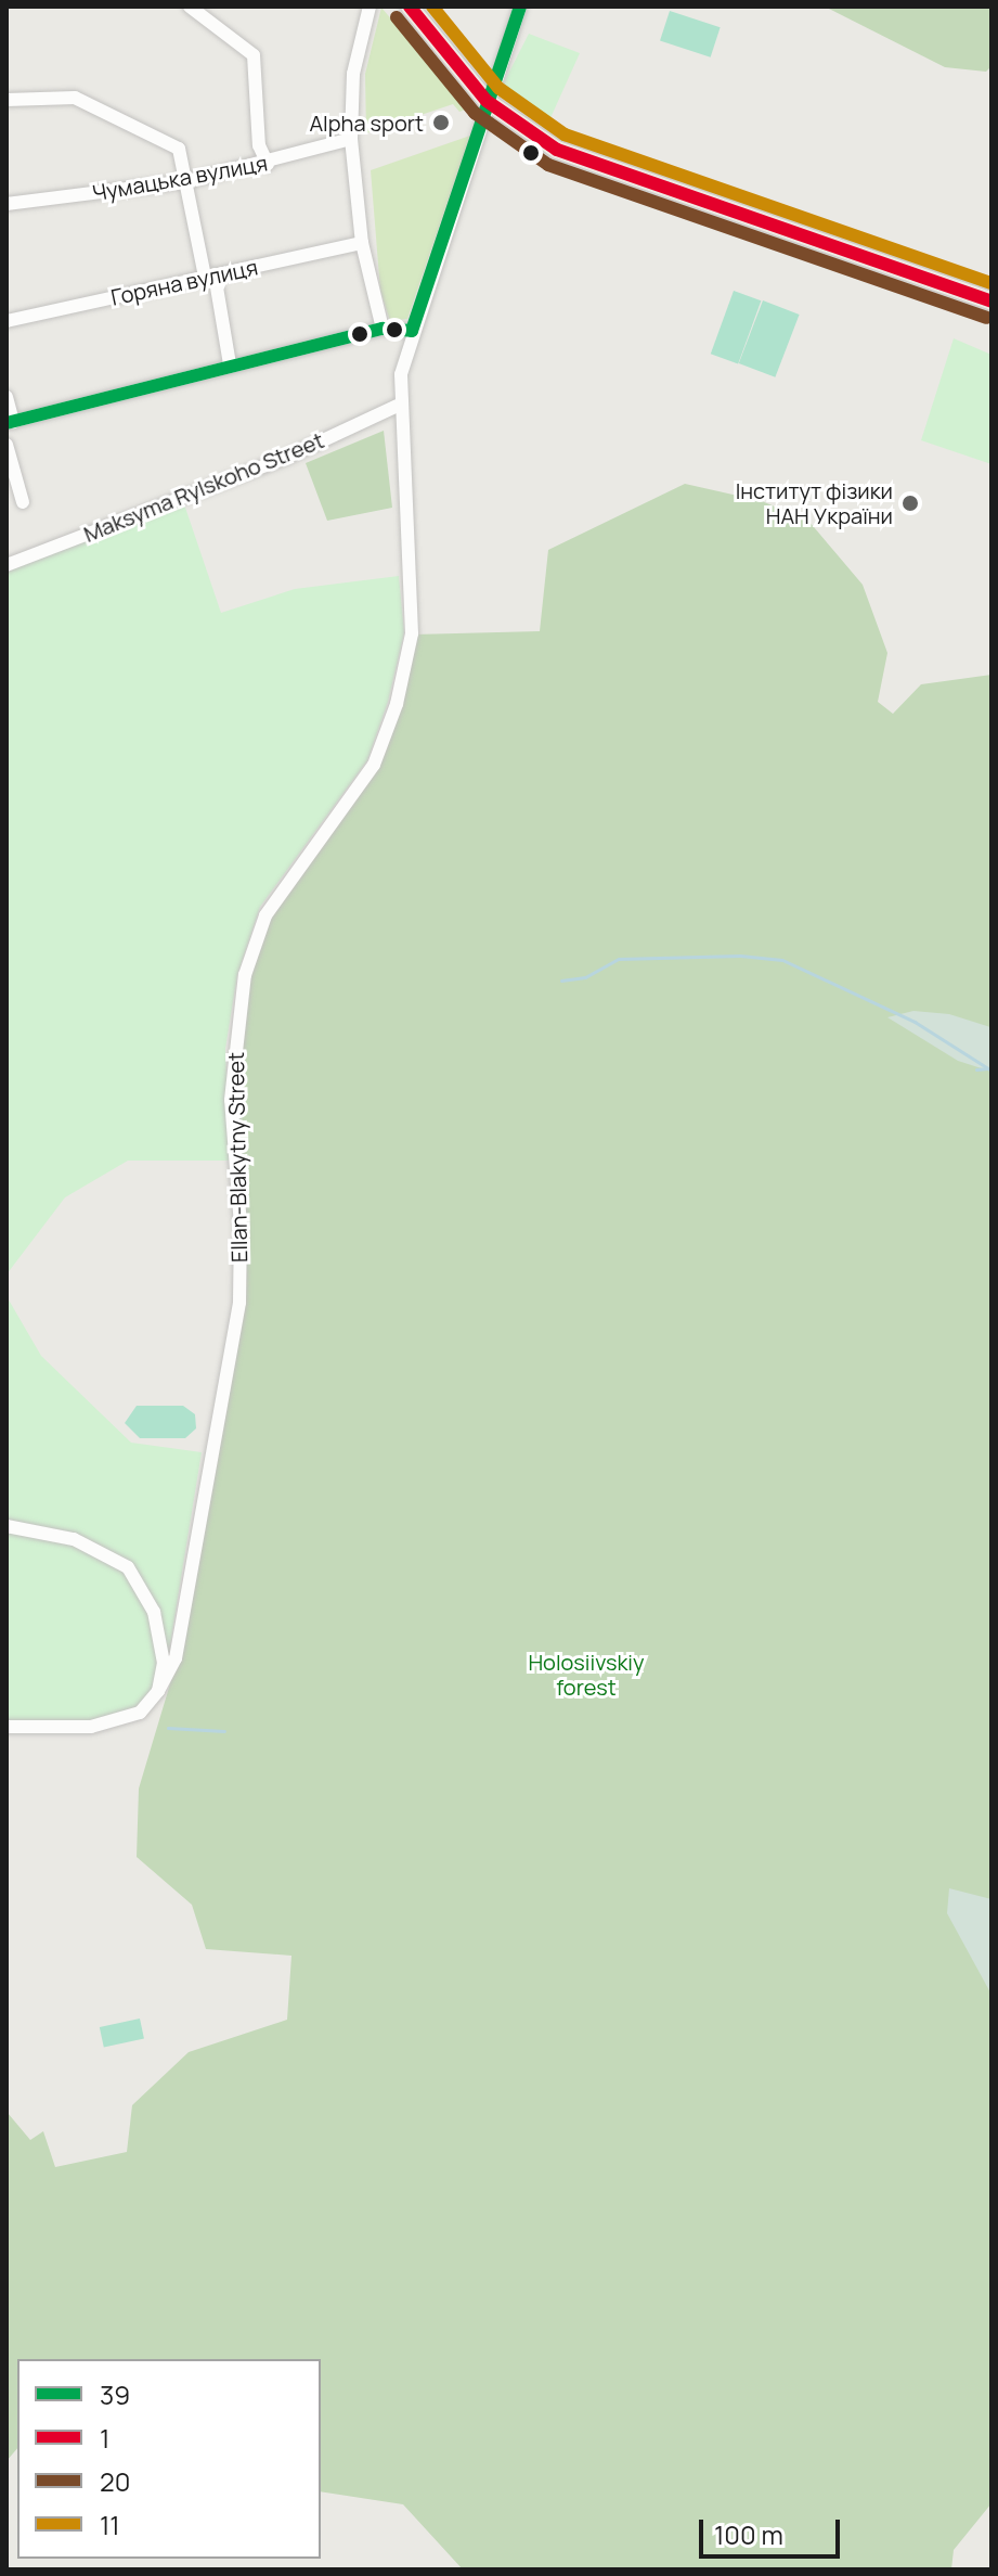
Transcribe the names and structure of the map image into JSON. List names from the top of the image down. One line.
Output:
{"streets":{"street":["Чумацька вулиця","Горяна вулиця","Maksyma Rylskoho Street","Ellan-Blakytny Street"]},"crossings":[["Maksyma Rylskoho Street","Ellan-Blakytny Street"]],"parks":["Holosiivskiy forest"],"places":["Alpha sport","Інститут фізики НАН України"],"lines":["transit line 39","transit line 1","transit line 11","transit line 20"],"legend":["39","1","20","11"],"scale_bar":"100 m"}
